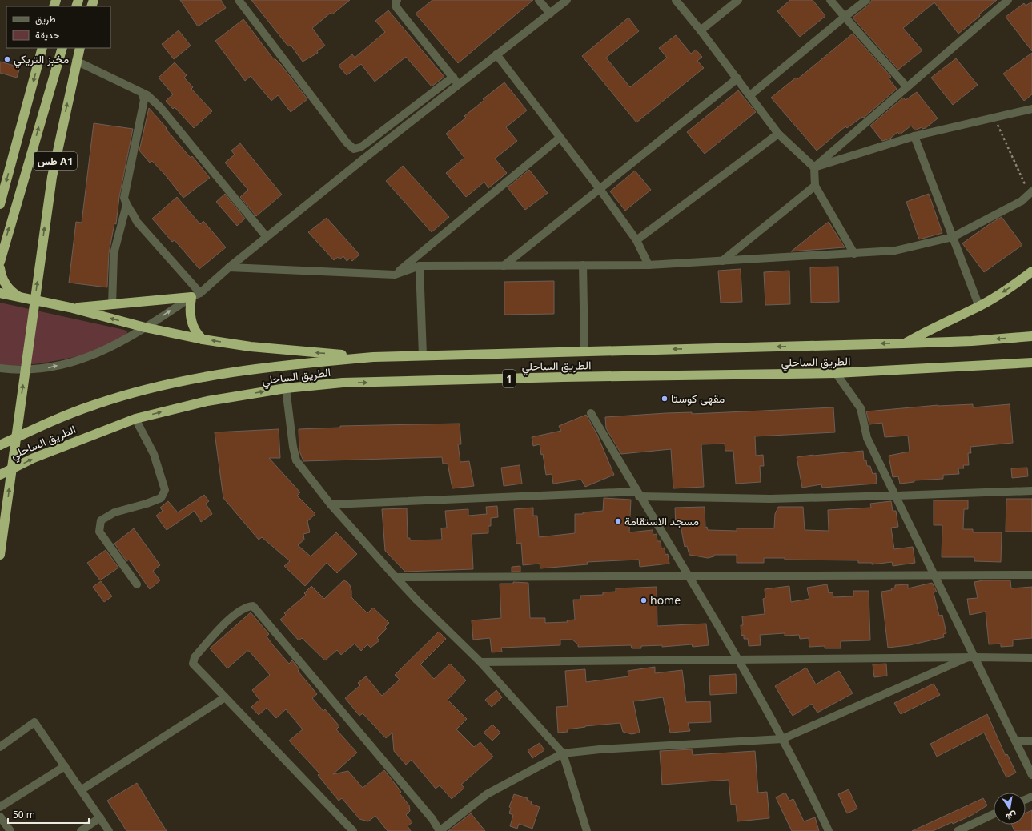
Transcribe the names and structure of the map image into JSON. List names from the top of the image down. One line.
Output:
{"streets":{"highway":["طس A1","الطريق الساحلي","1"]},"places":["مخبز التريكي","مقهى كوستا","مسجد الاستقامة","home"],"legend":["طريق","حديقة"],"scale_bar":"50 m","north":"bottom"}
